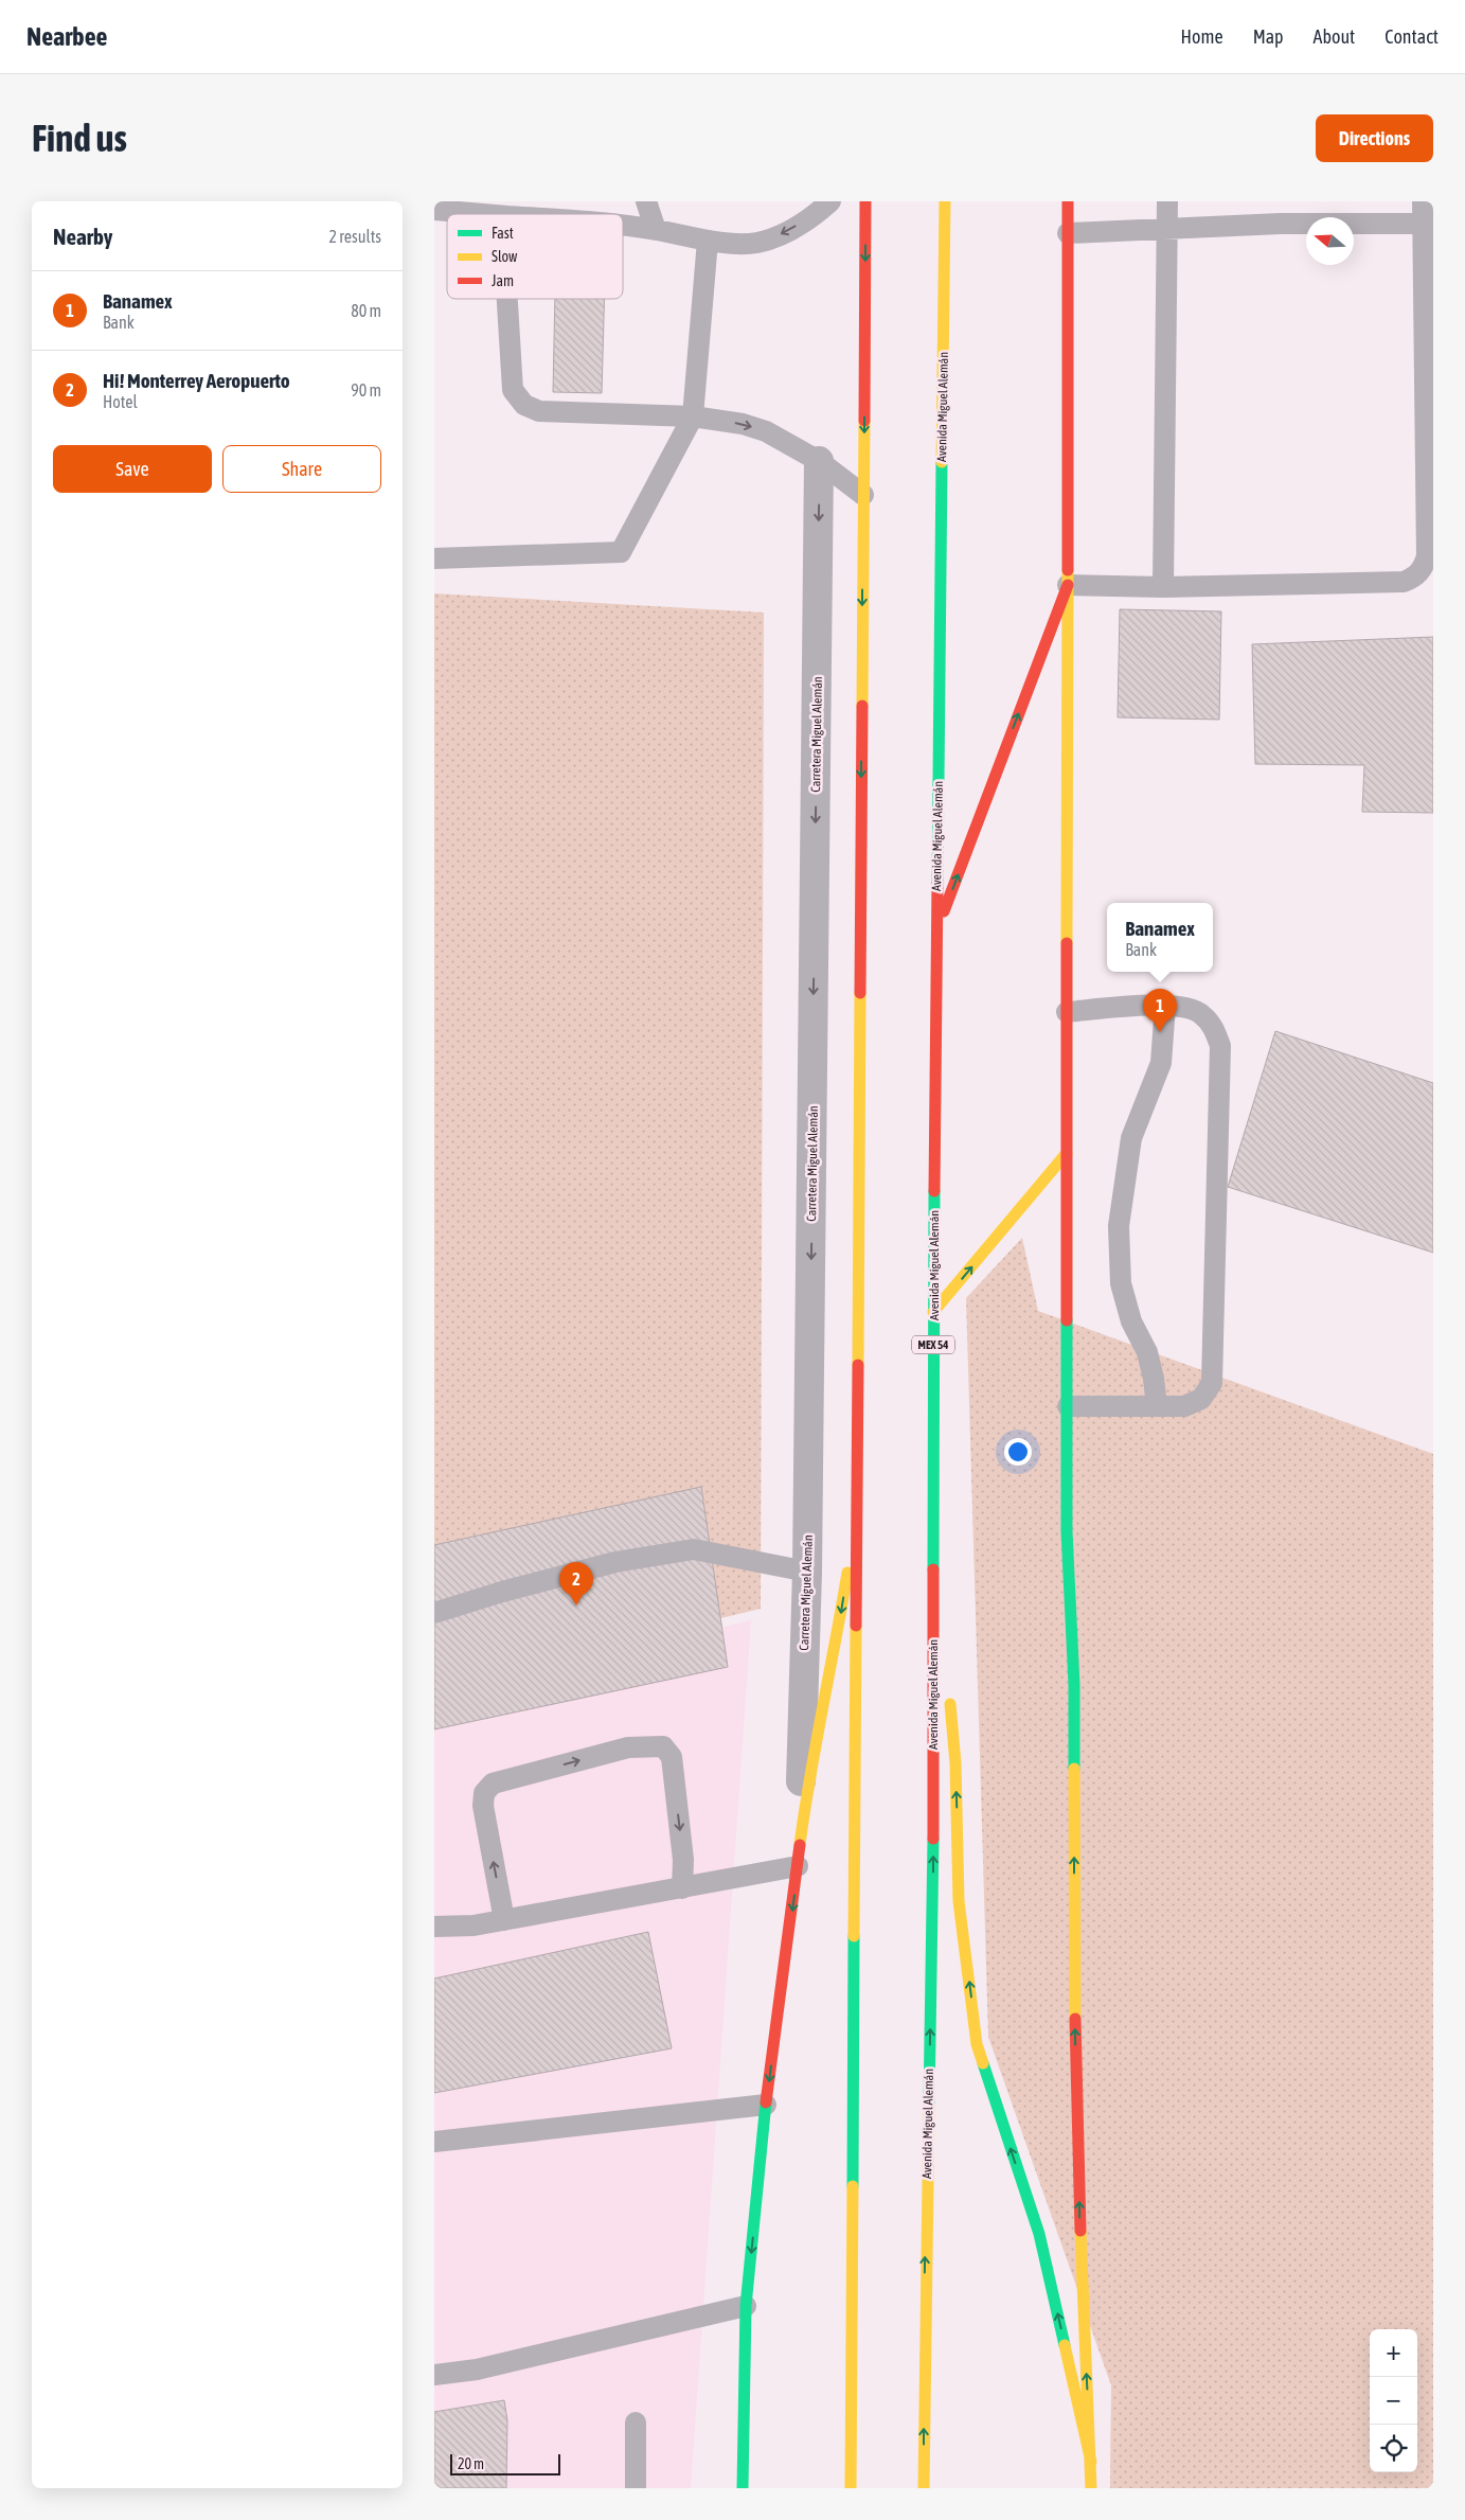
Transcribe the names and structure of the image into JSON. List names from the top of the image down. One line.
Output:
{"streets":{"main road":["Avenida Miguel Alemán","MEX 54"],"street":["Carretera Miguel Alemán"]},"one_way":["Carretera Miguel Alemán"],"legend":["Fast","Slow","Jam"],"scale_bar":"20 m","north":"left","page":{"header":"Nearbee","nav":["Home","Map","About","Contact"],"buttons":["Directions",["Save","Share"]],"title":"Find us","heading":["Nearby","2 results"],"list":[{"mark":"1","name":"Banamex","note":"Bank","value":"80 m"},{"mark":"2","name":"Hi! Monterrey Aeropuerto","note":"Hotel","value":"90 m"}],"popup":["Banamex","Bank"],"pins":["1","2"],"map_buttons":["+","−"],"scale":"20 m"}}
